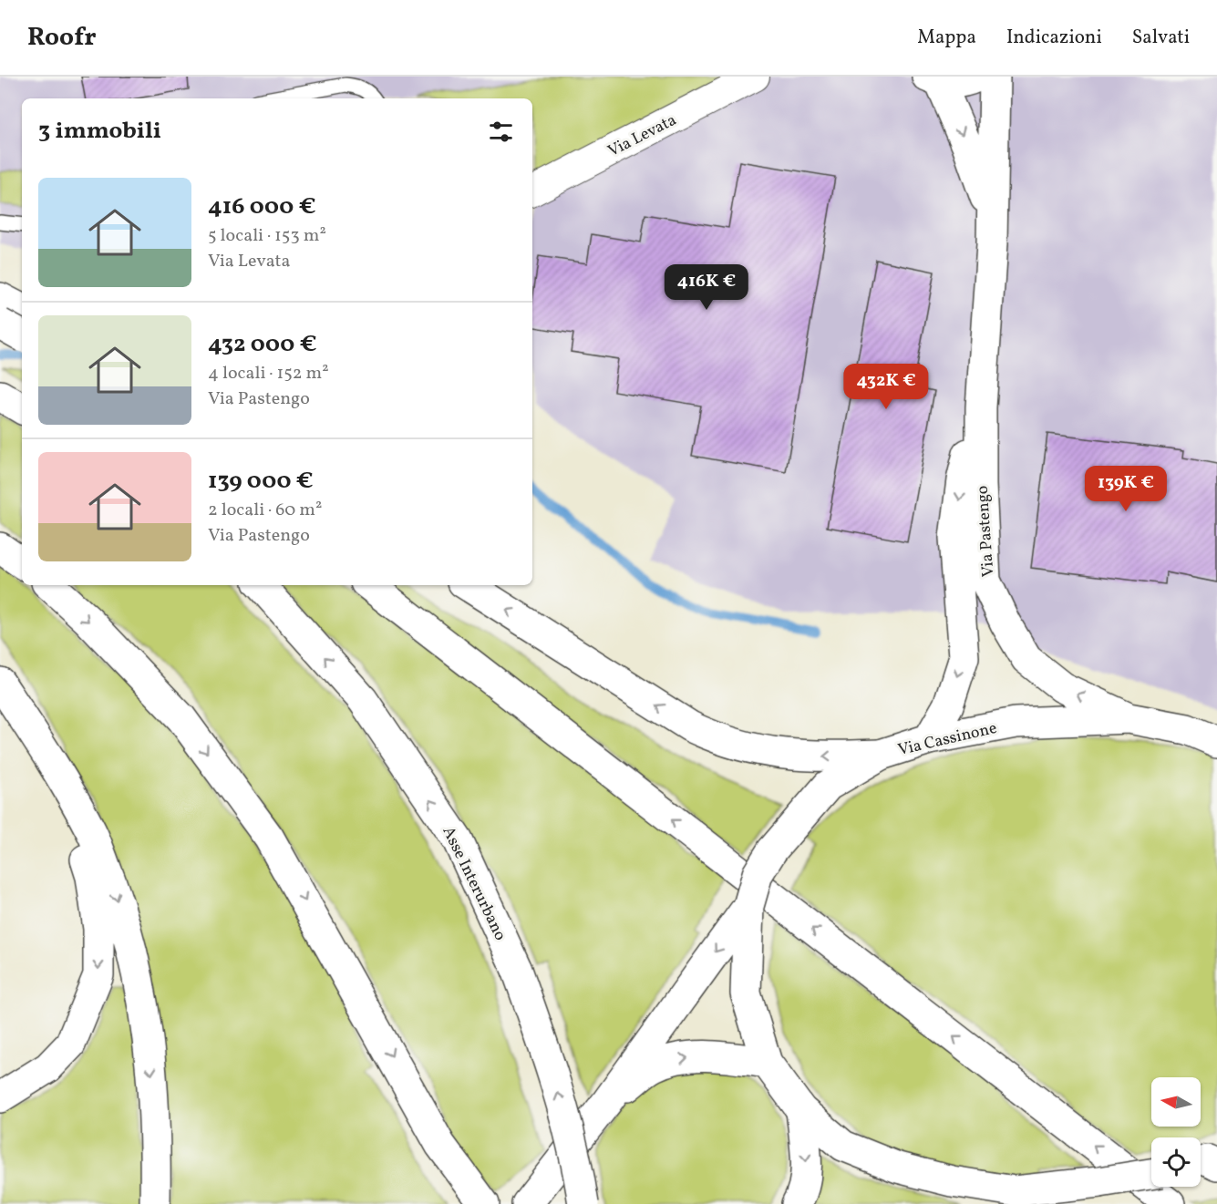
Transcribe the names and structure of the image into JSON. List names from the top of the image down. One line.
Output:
{"streets":{"main road":["Via Pastengo","Via Cassinone","Asse Interurbano"],"street":["Via Levata"]},"crossings":[["Via Pastengo","Via Cassinone"]],"north":"left","page":{"header":"Roofr","nav":["Mappa","Indicazioni","Salvati"],"heading":"3 immobili","list":[{"name":"416 000 €","note":"5 locali · 153 m² · Via Levata"},{"name":"432 000 €","note":"4 locali · 152 m² · Via Pastengo"},{"name":"139 000 €","note":"2 locali · 60 m² · Via Pastengo"}],"price":["416K €","432K €","139K €"]}}
